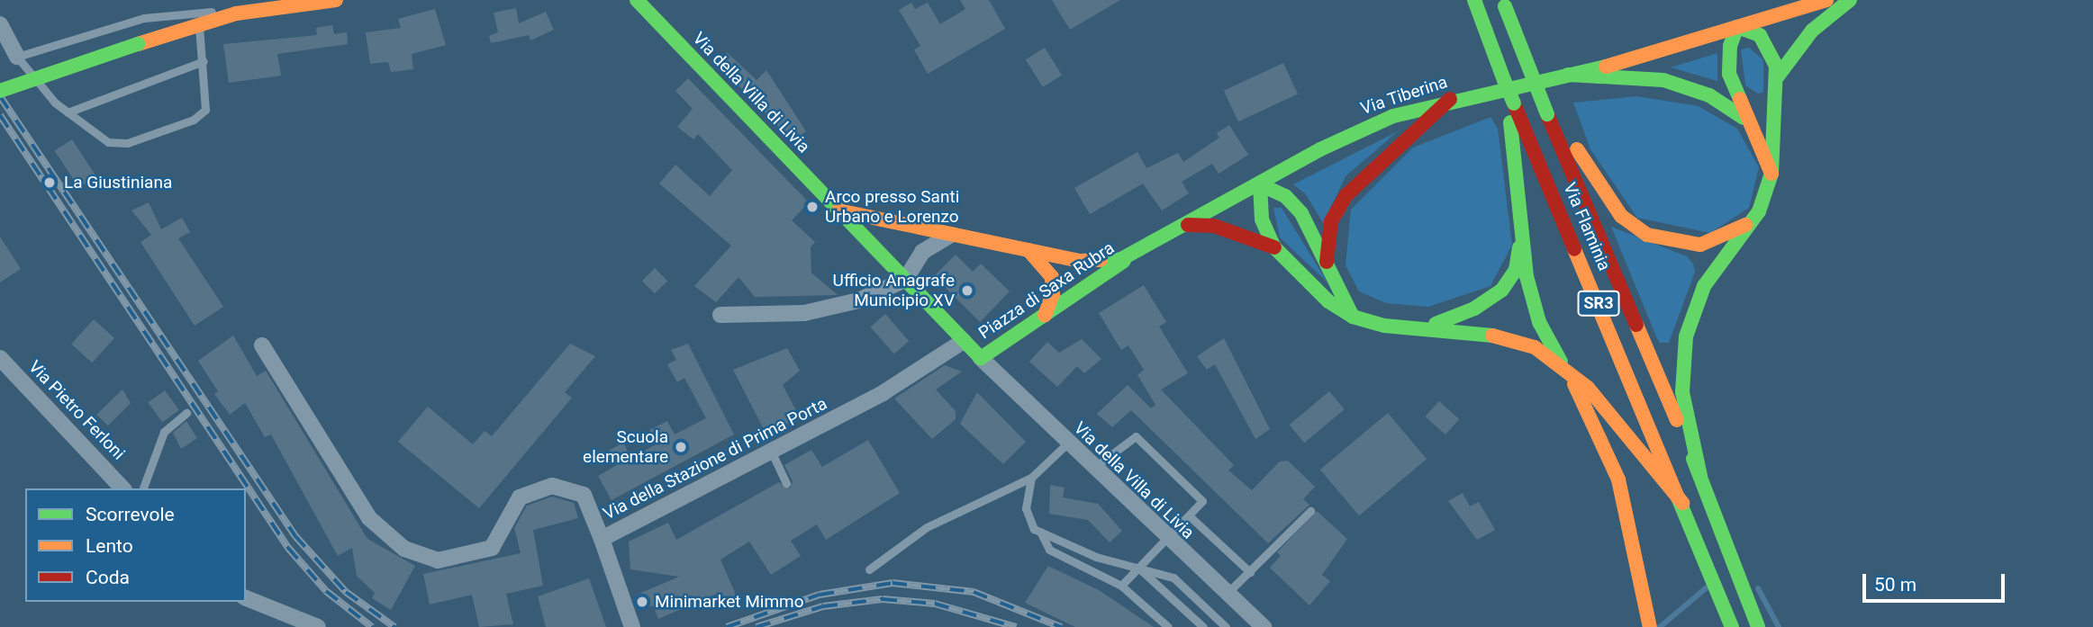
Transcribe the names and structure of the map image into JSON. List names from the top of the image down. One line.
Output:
{"streets":{"main road":["Via della Villa di Livia","Via Tiberina","Via Flaminia","Piazza di Saxa Rubra","SR3"],"street":["Via Pietro Ferloni","Via della Stazione di Prima Porta"]},"crossings":[["Via della Villa di Livia","Via Tiberina"],["Via della Villa di Livia","Piazza di Saxa Rubra"],["Via della Villa di Livia","Via della Stazione di Prima Porta"],["Via Tiberina","Piazza di Saxa Rubra"],["Via Tiberina","Via della Stazione di Prima Porta"],["Via Flaminia","SR3"],["Piazza di Saxa Rubra","Via della Stazione di Prima Porta"]],"places":["La Giustiniana","Arco presso Santi Urbano e Lorenzo","Ufficio Anagrafe Municipio XV","Scuola elementare","Minimarket Mimmo"],"legend":["Scorrevole","Lento","Coda"],"scale_bar":"50 m"}
